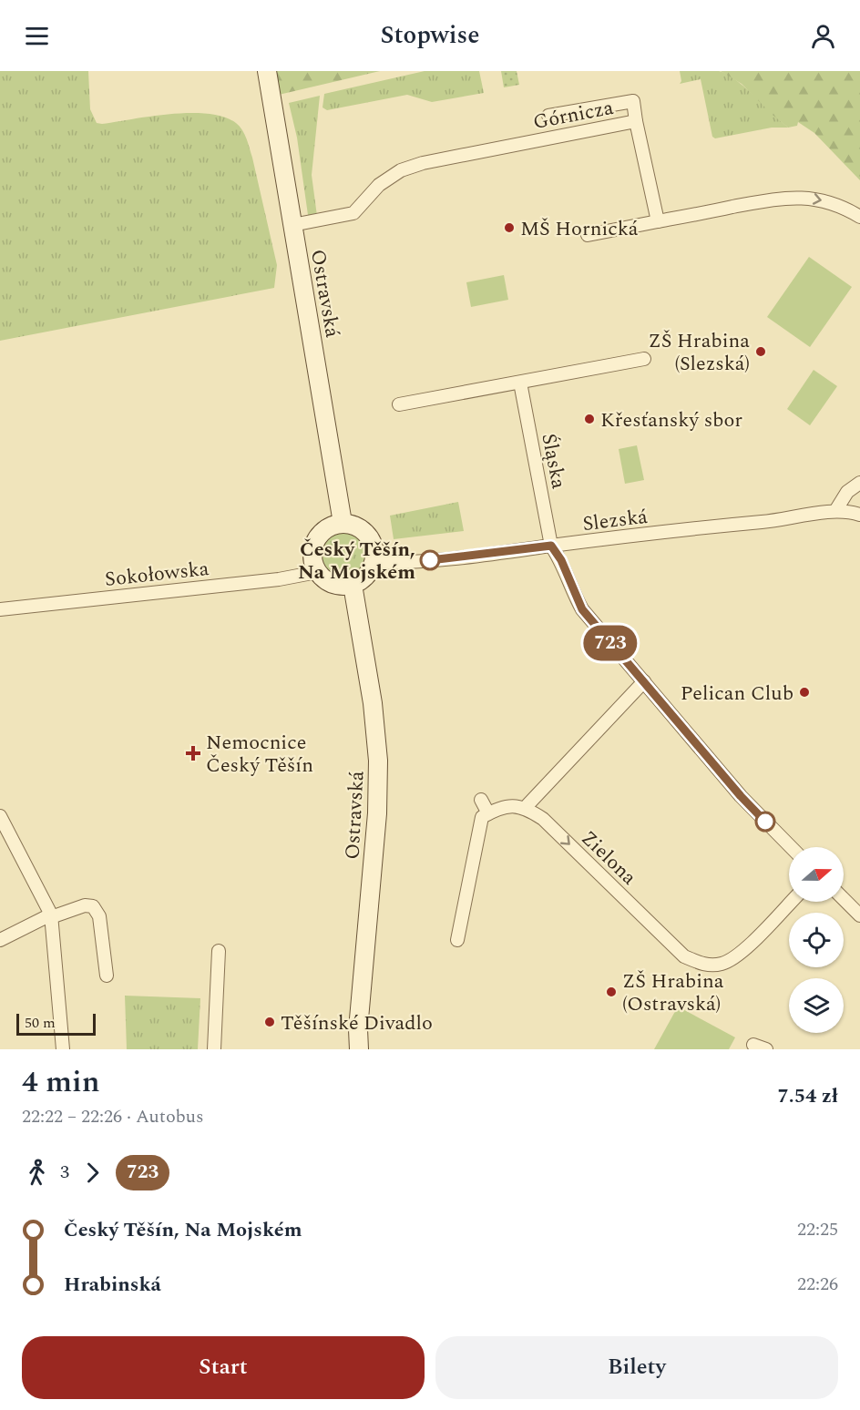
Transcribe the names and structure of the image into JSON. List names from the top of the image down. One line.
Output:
{"streets":{"street":["Górnicza","Ostravská","Śląska","Slezská","Sokołowska","Zielona"]},"crossings":[["Górnicza","Ostravská"],["Ostravská","Slezská"],["Ostravská","Sokołowska"],["Śląska","Slezská"],["Slezská","Sokołowska"]],"one_way":["Zielona"],"places":{"other":["MŠ Hornická","ZŠ Hrabina (Slezská)","Křesťanský sbor","Český Těšín, Na Mojském","Pelican Club","ZŠ Hrabina (Ostravská)","Těšínské Divadlo"],"health":["Nemocnice Český Těšín"]},"lines":["bus line 723"],"scale_bar":"50 m","north":"right","page":{"header":"Stopwise","on_map":"723","scale":"50 m","heading":["4 min","22:22 – 22:26 · Autobus","7.54 zł"],"legs":["3","723"],"list":[{"name":"Český Těšín, Na Mojském","value":"22:25"},{"name":"Hrabinská","value":"22:26"}],"buttons":["Start","Bilety"]}}
